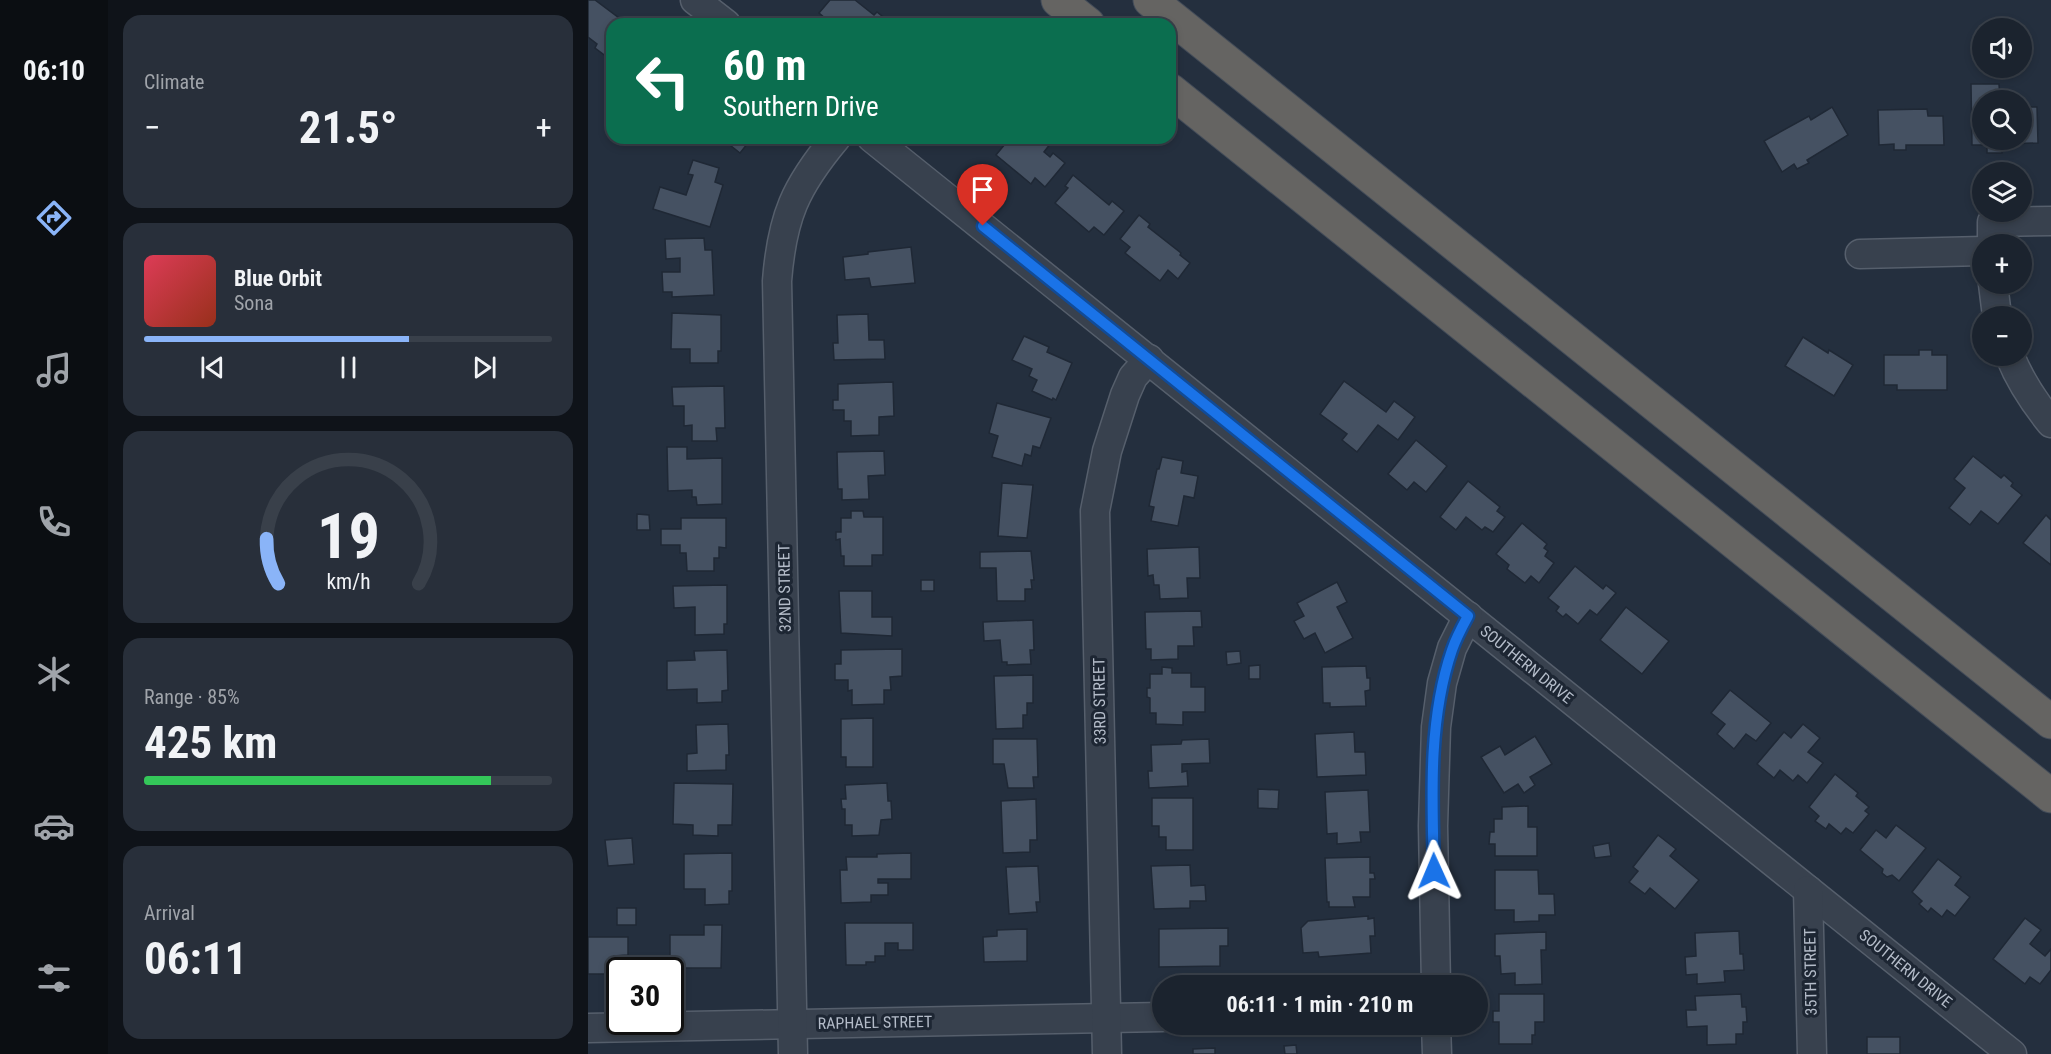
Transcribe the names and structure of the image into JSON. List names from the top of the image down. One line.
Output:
{"streets":{"street":["32ND STREET","SOUTHERN DRIVE","33RD STREET","35TH STREET","RAPHAEL STREET"]},"crossings":[["32ND STREET","RAPHAEL STREET"],["SOUTHERN DRIVE","33RD STREET"],["SOUTHERN DRIVE","35TH STREET"],["33RD STREET","RAPHAEL STREET"]],"page":{"tabs":"06:10","tile":["Climate",["Range · 85%","425 km"],["Arrival","06:11"]],"map_buttons":["+","−"],"turn":["60 m","Southern Drive"],"heat":["−","21.5°","+"],"song":["Blue Orbit","Sona"],"limit":"30","trip":"06:11 · 1 min · 210 m","gauge":["19","km/h"]}}
